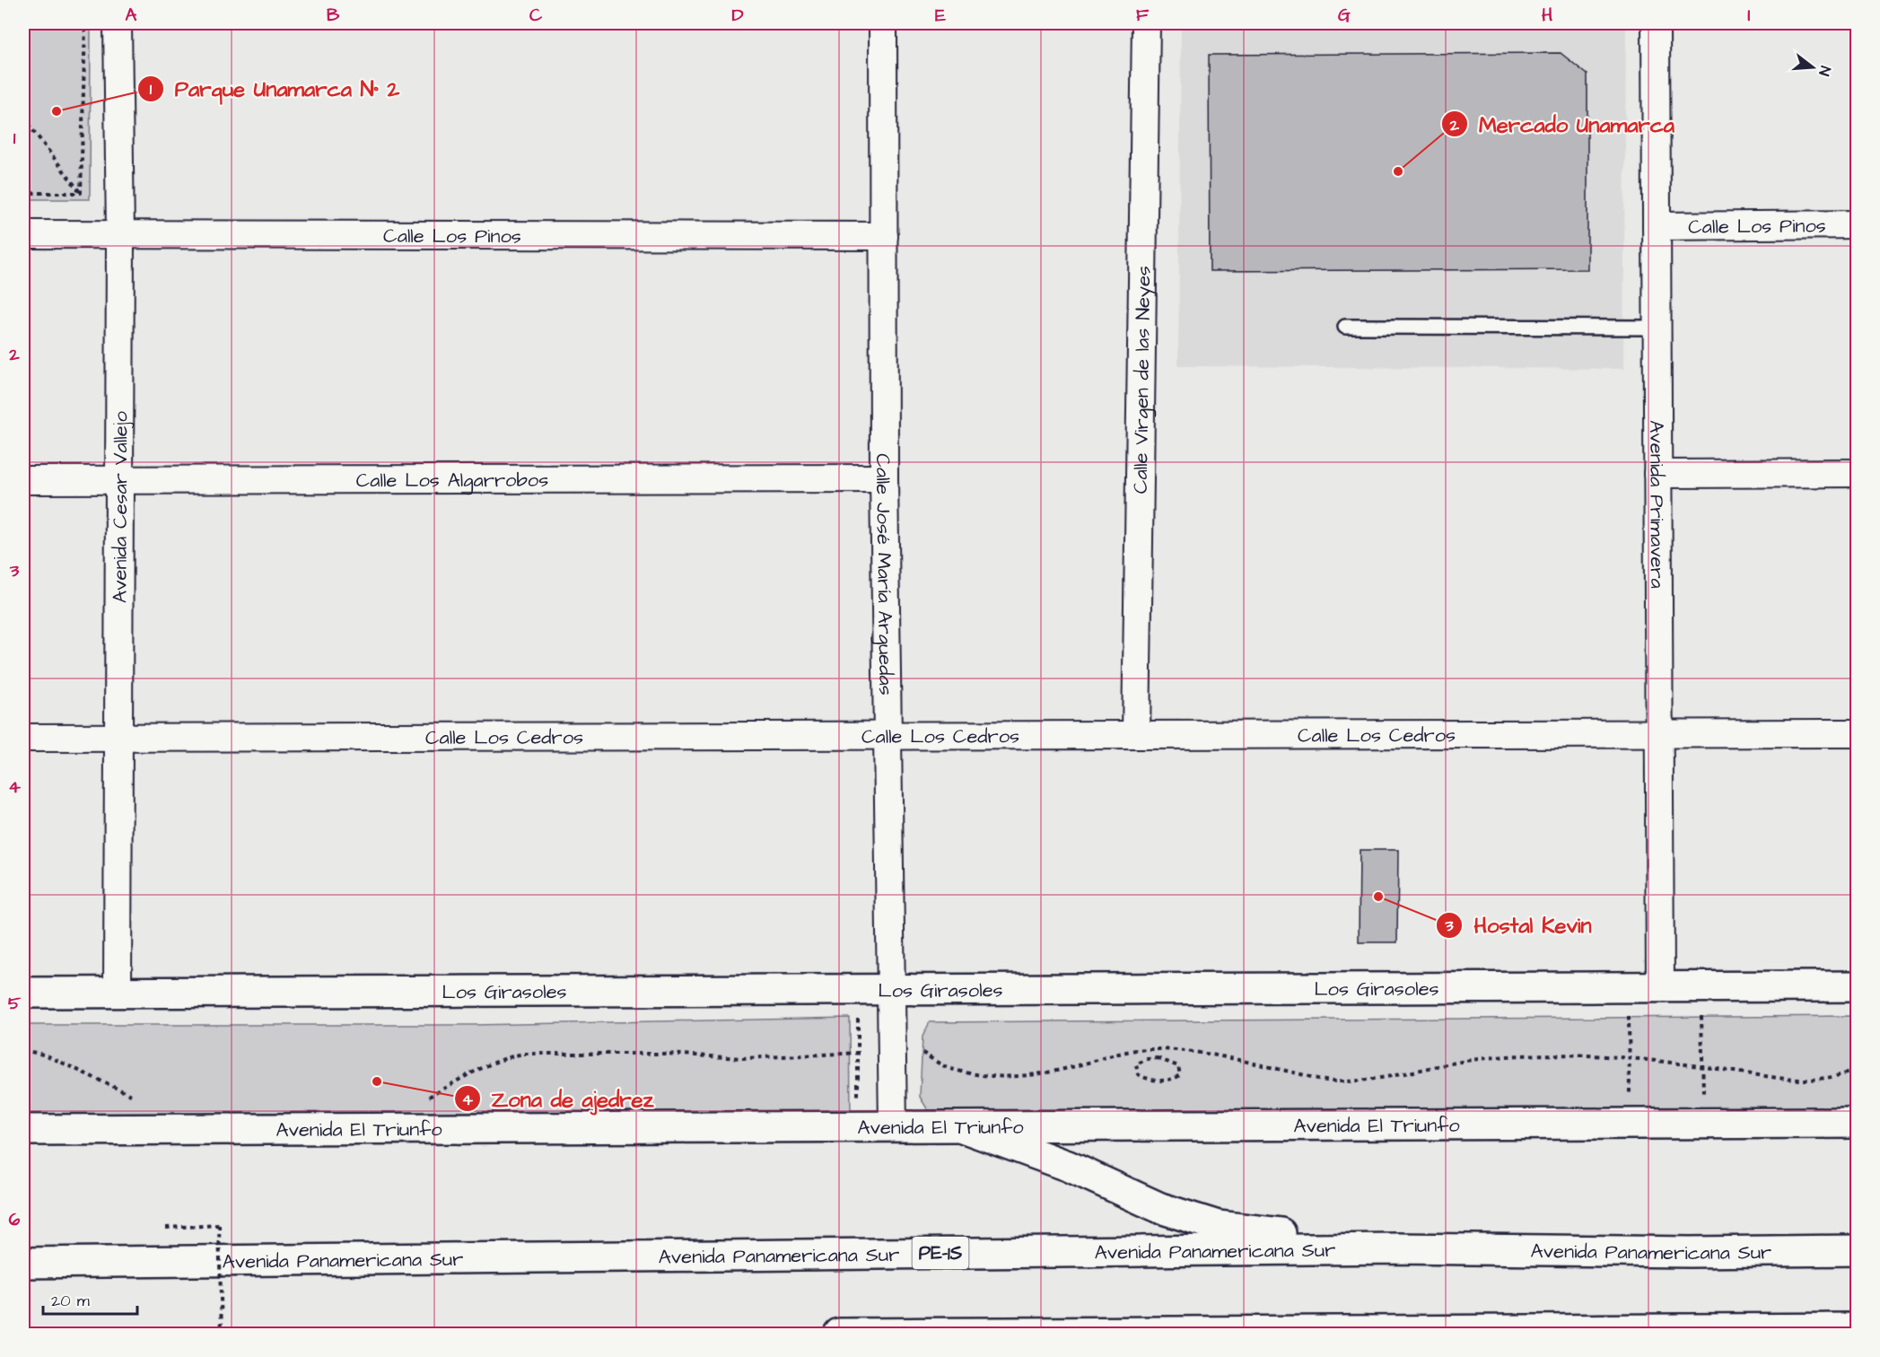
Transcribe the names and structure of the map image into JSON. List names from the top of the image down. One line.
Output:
{"streets":{"main road":["Los Girasoles","Avenida El Triunfo","Avenida Panamericana Sur","PE-1S"],"street":["Calle Los Pinos","Calle Virgen de las Neyes","Calle Los Algarrobos","Avenida Primavera","Avenida Cesar Vallejo","Calle José María Arguedas","Calle Los Cedros"]},"crossings":[["Calle Los Pinos","Avenida Primavera"],["Calle Los Pinos","Avenida Cesar Vallejo"],["Calle Los Pinos","Calle José María Arguedas"],["Calle Virgen de las Neyes","Calle Los Cedros"],["Calle Los Algarrobos","Avenida Cesar Vallejo"],["Calle Los Algarrobos","Calle José María Arguedas"],["Avenida Primavera","Calle Los Cedros"],["Avenida Primavera","Los Girasoles"],["Avenida Cesar Vallejo","Calle Los Cedros"],["Avenida Cesar Vallejo","Los Girasoles"],["Calle José María Arguedas","Calle Los Cedros"],["Calle José María Arguedas","Los Girasoles"],["Calle José María Arguedas","Avenida El Triunfo"]],"places":["Parque Unamarca N° 2","Mercado Unamarca","Hostal Kevin","Zona de ajedrez"],"scale_bar":"20 m","north":"right","grid":{"columns":["A","B","C","D","E","F","G","H","I"],"rows":["1","2","3","4","5","6"]}}
